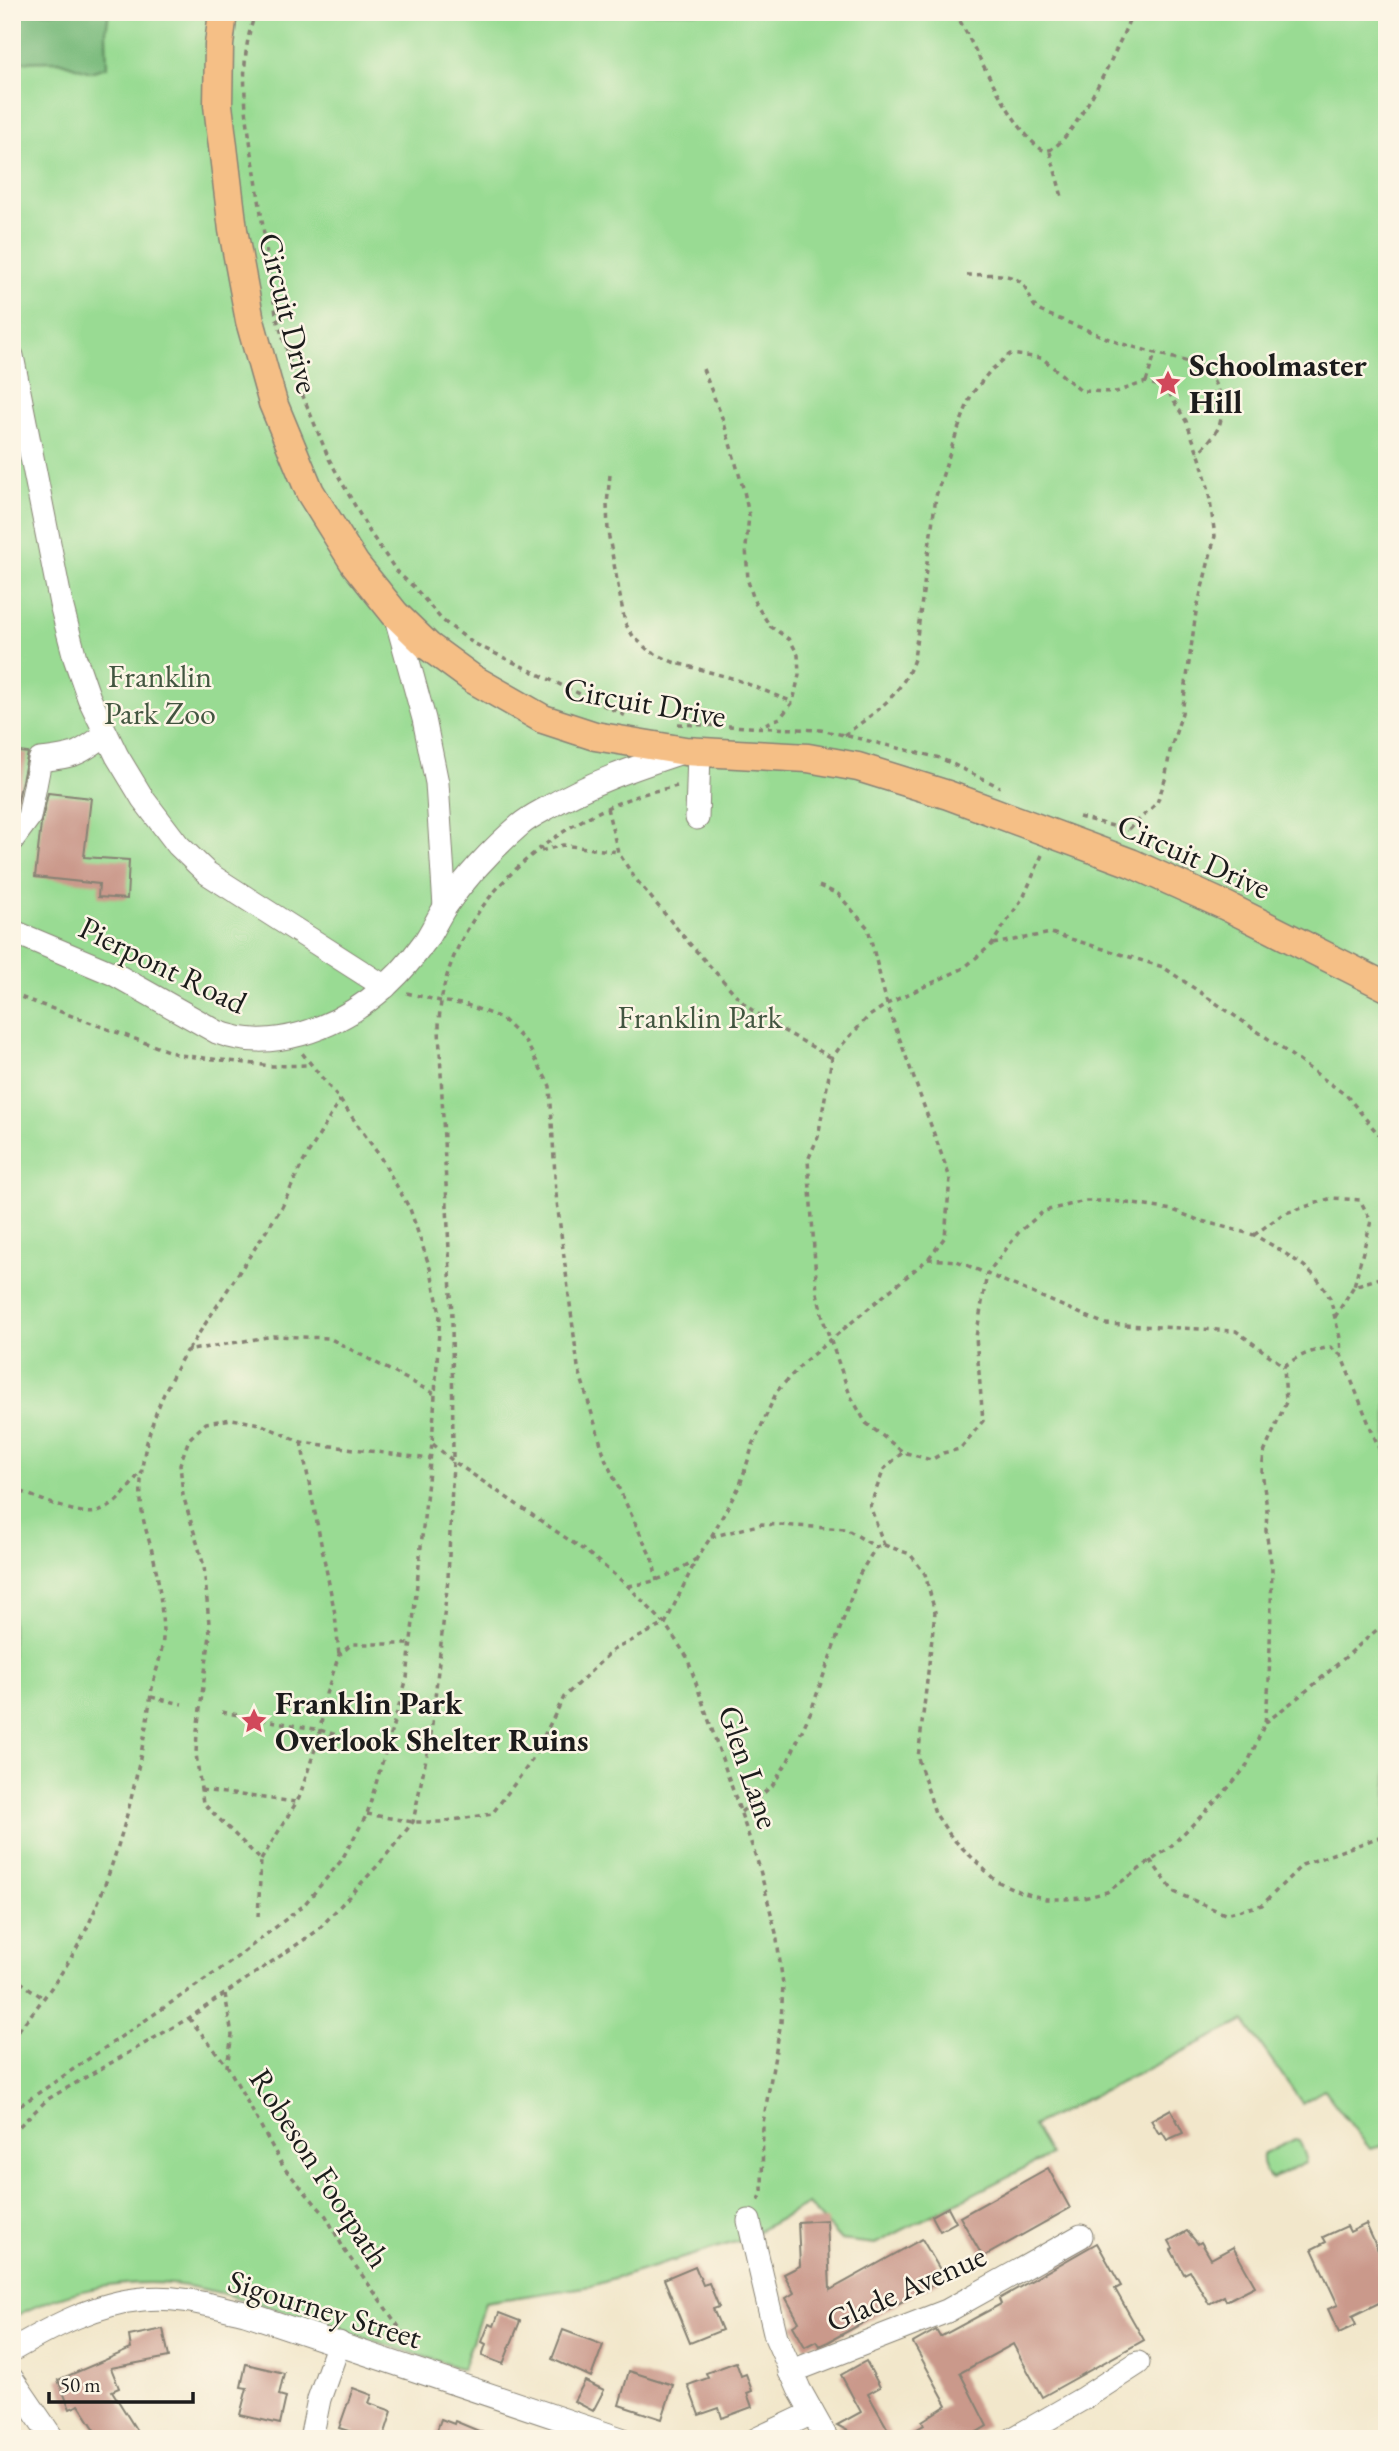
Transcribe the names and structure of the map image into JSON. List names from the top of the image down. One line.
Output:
{"streets":{"main road":["Circuit Drive"],"street":["Pierpont Road","Glade Avenue","Sigourney Street"],"path":["Glen Lane","Robeson Footpath"]},"crossings":[["Circuit Drive","Pierpont Road"]],"parks":["Franklin Park Zoo","Franklin Park"],"places":{"place":["Schoolmaster Hill","Franklin Park Overlook Shelter Ruins"]},"scale_bar":"50 m"}
